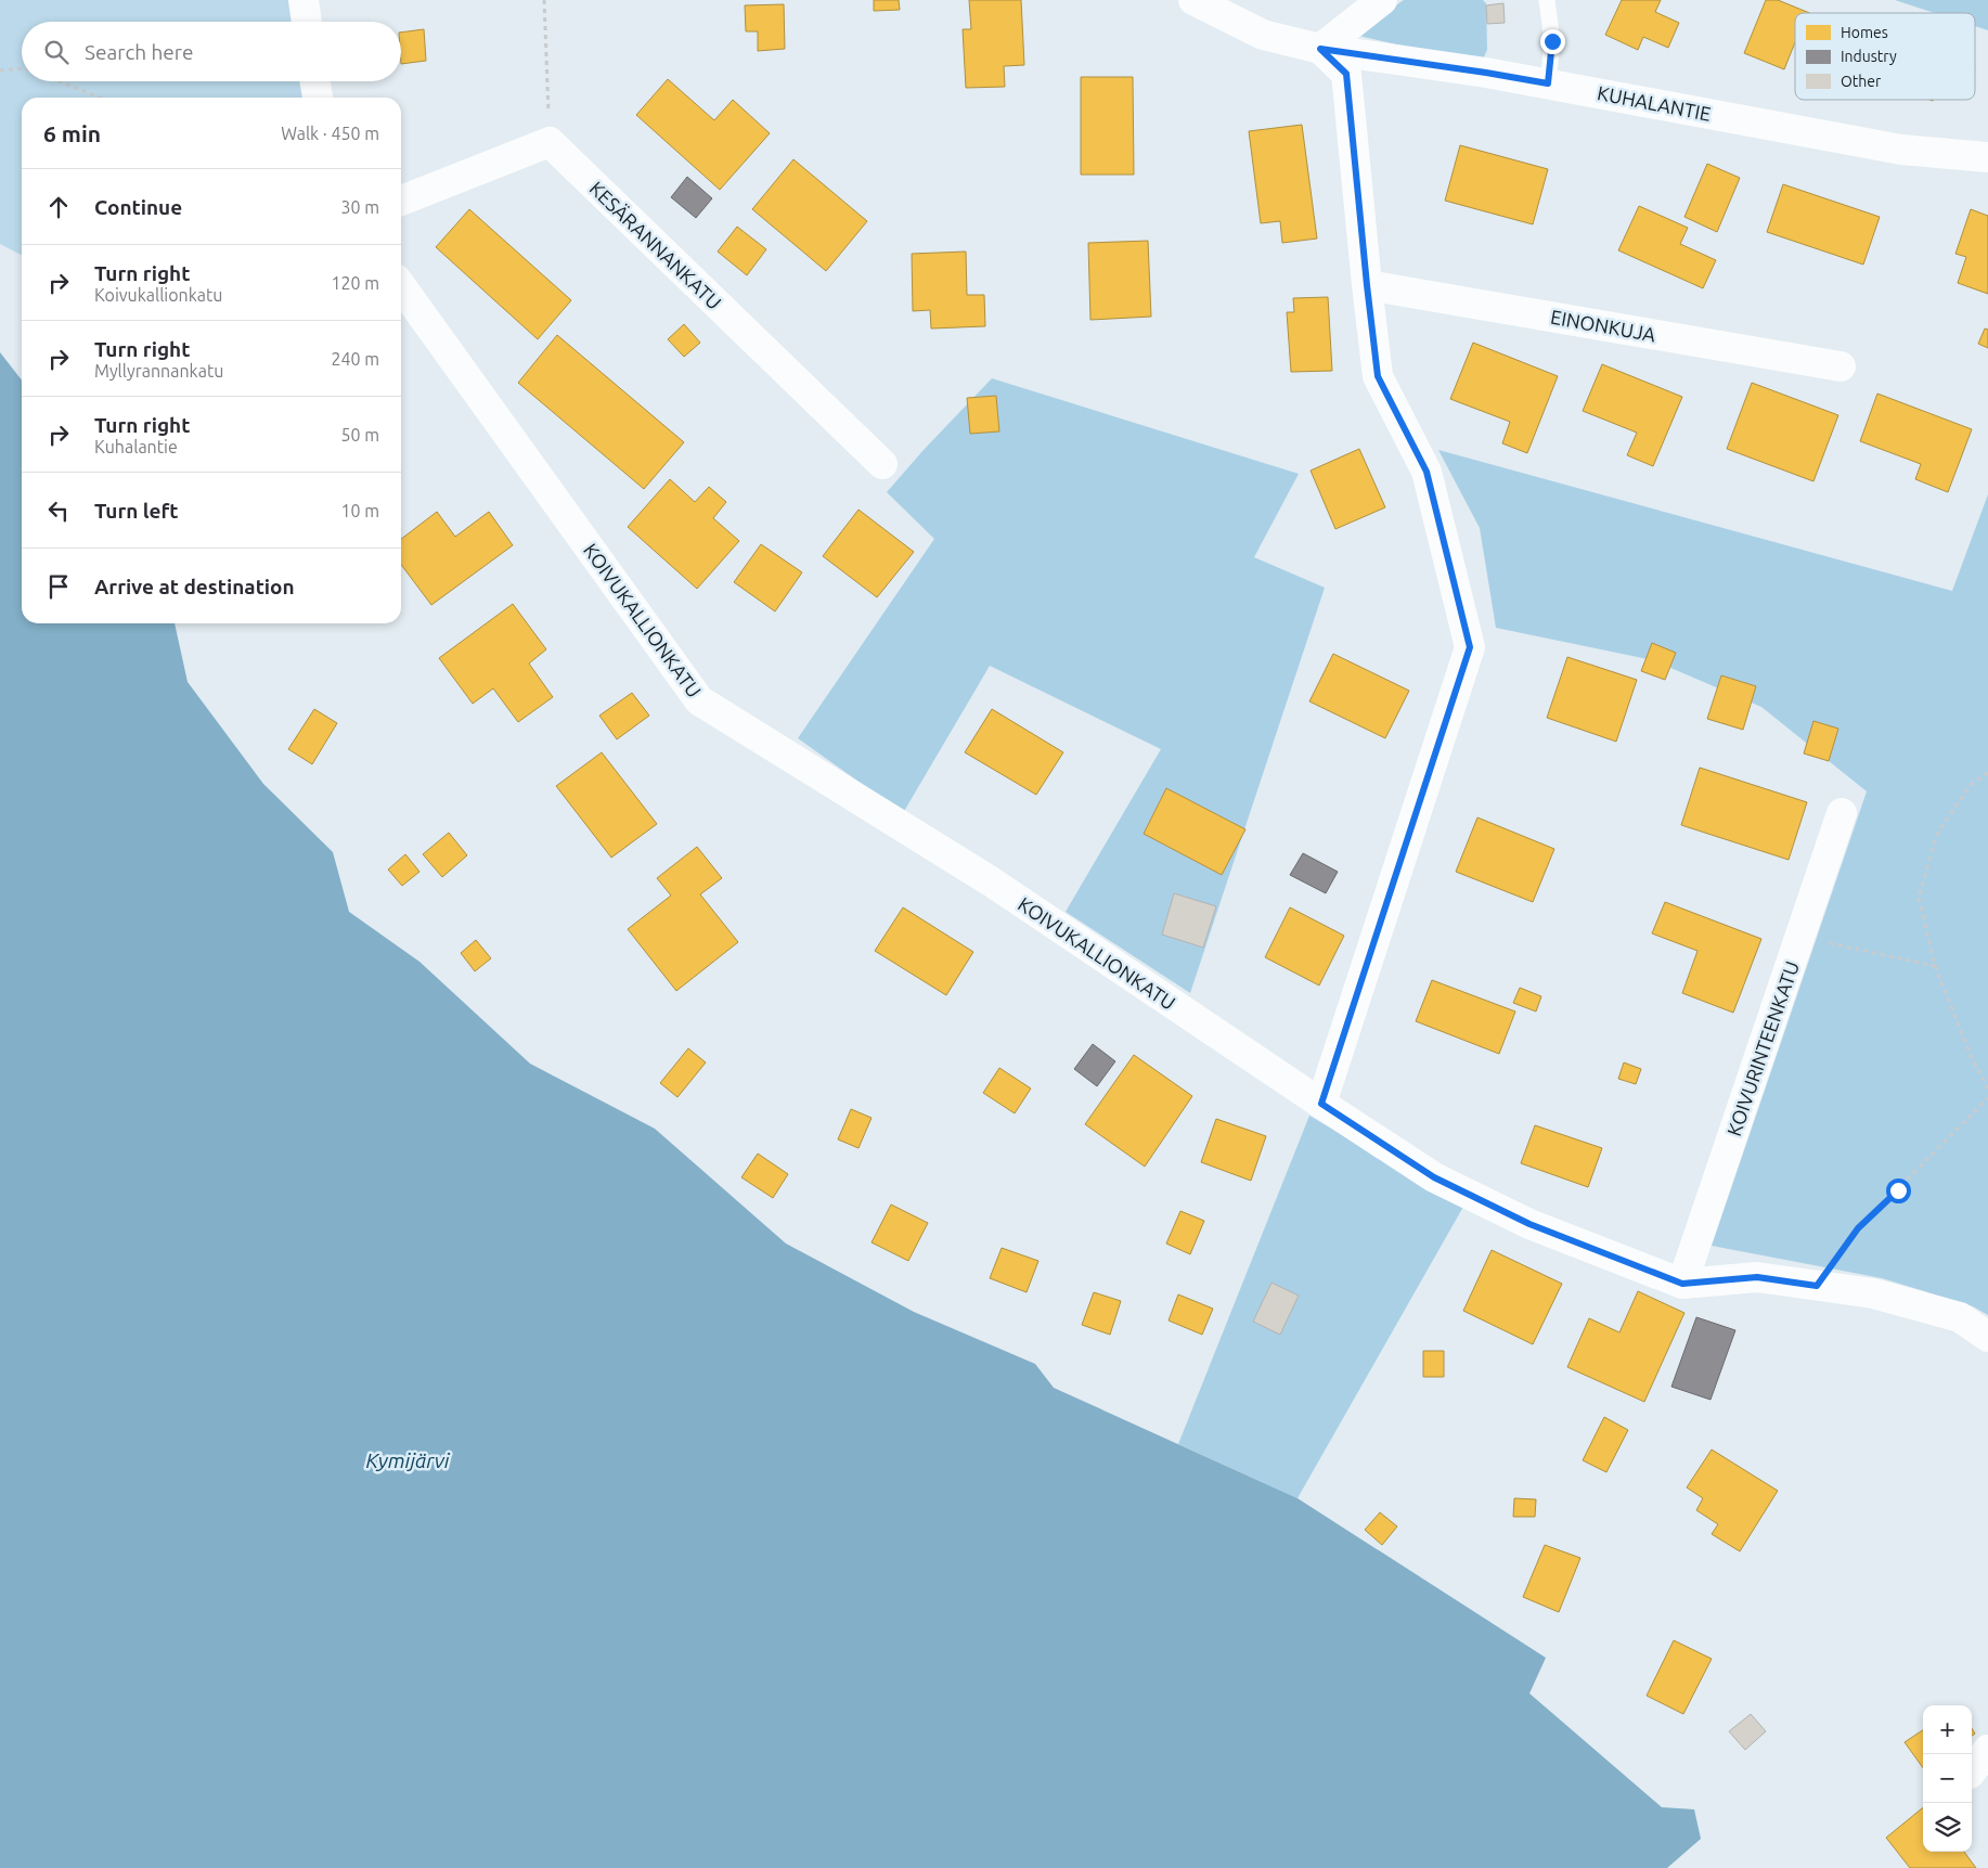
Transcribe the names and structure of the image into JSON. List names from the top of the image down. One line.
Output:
{"streets":{"street":["KUHALANTIE","KESÄRANNANKATU","EINONKUJA","KOIVUKALLIONKATU","KOIVURINTEENKATU"]},"crossings":[["KOIVUKALLIONKATU","KOIVURINTEENKATU"]],"water":["Kymijärvi"],"legend":["Homes","Industry","Other"],"page":{"search":"Search here","heading":["6 min","Walk · 450 m"],"list":[["Continue","30 m"],["Turn right","Koivukallionkatu","120 m"],["Turn right","Myllyrannankatu","240 m"],["Turn right","Kuhalantie","50 m"],["Turn left","10 m"],"Arrive at destination"],"map_buttons":["+","−"]}}
